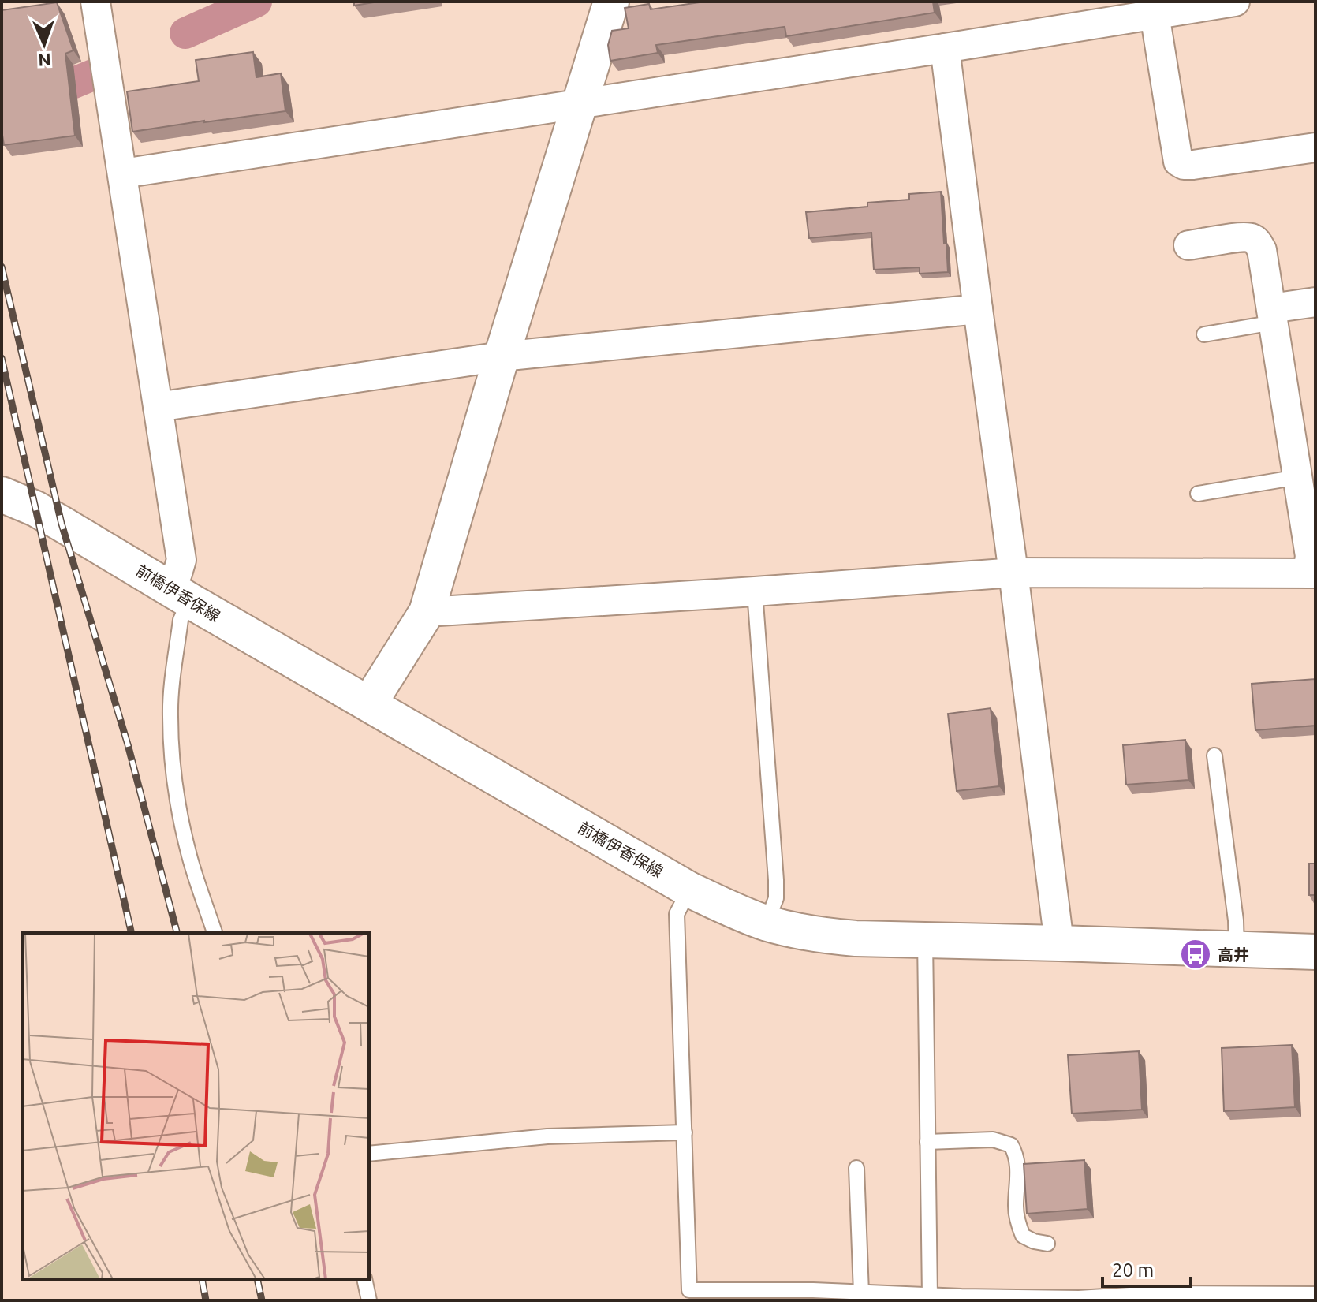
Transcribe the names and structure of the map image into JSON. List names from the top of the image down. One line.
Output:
{"streets":{"main road":["前橋伊香保線"]},"places":{"bus stop":["高井"]},"scale_bar":"20 m","north":"bottom"}
